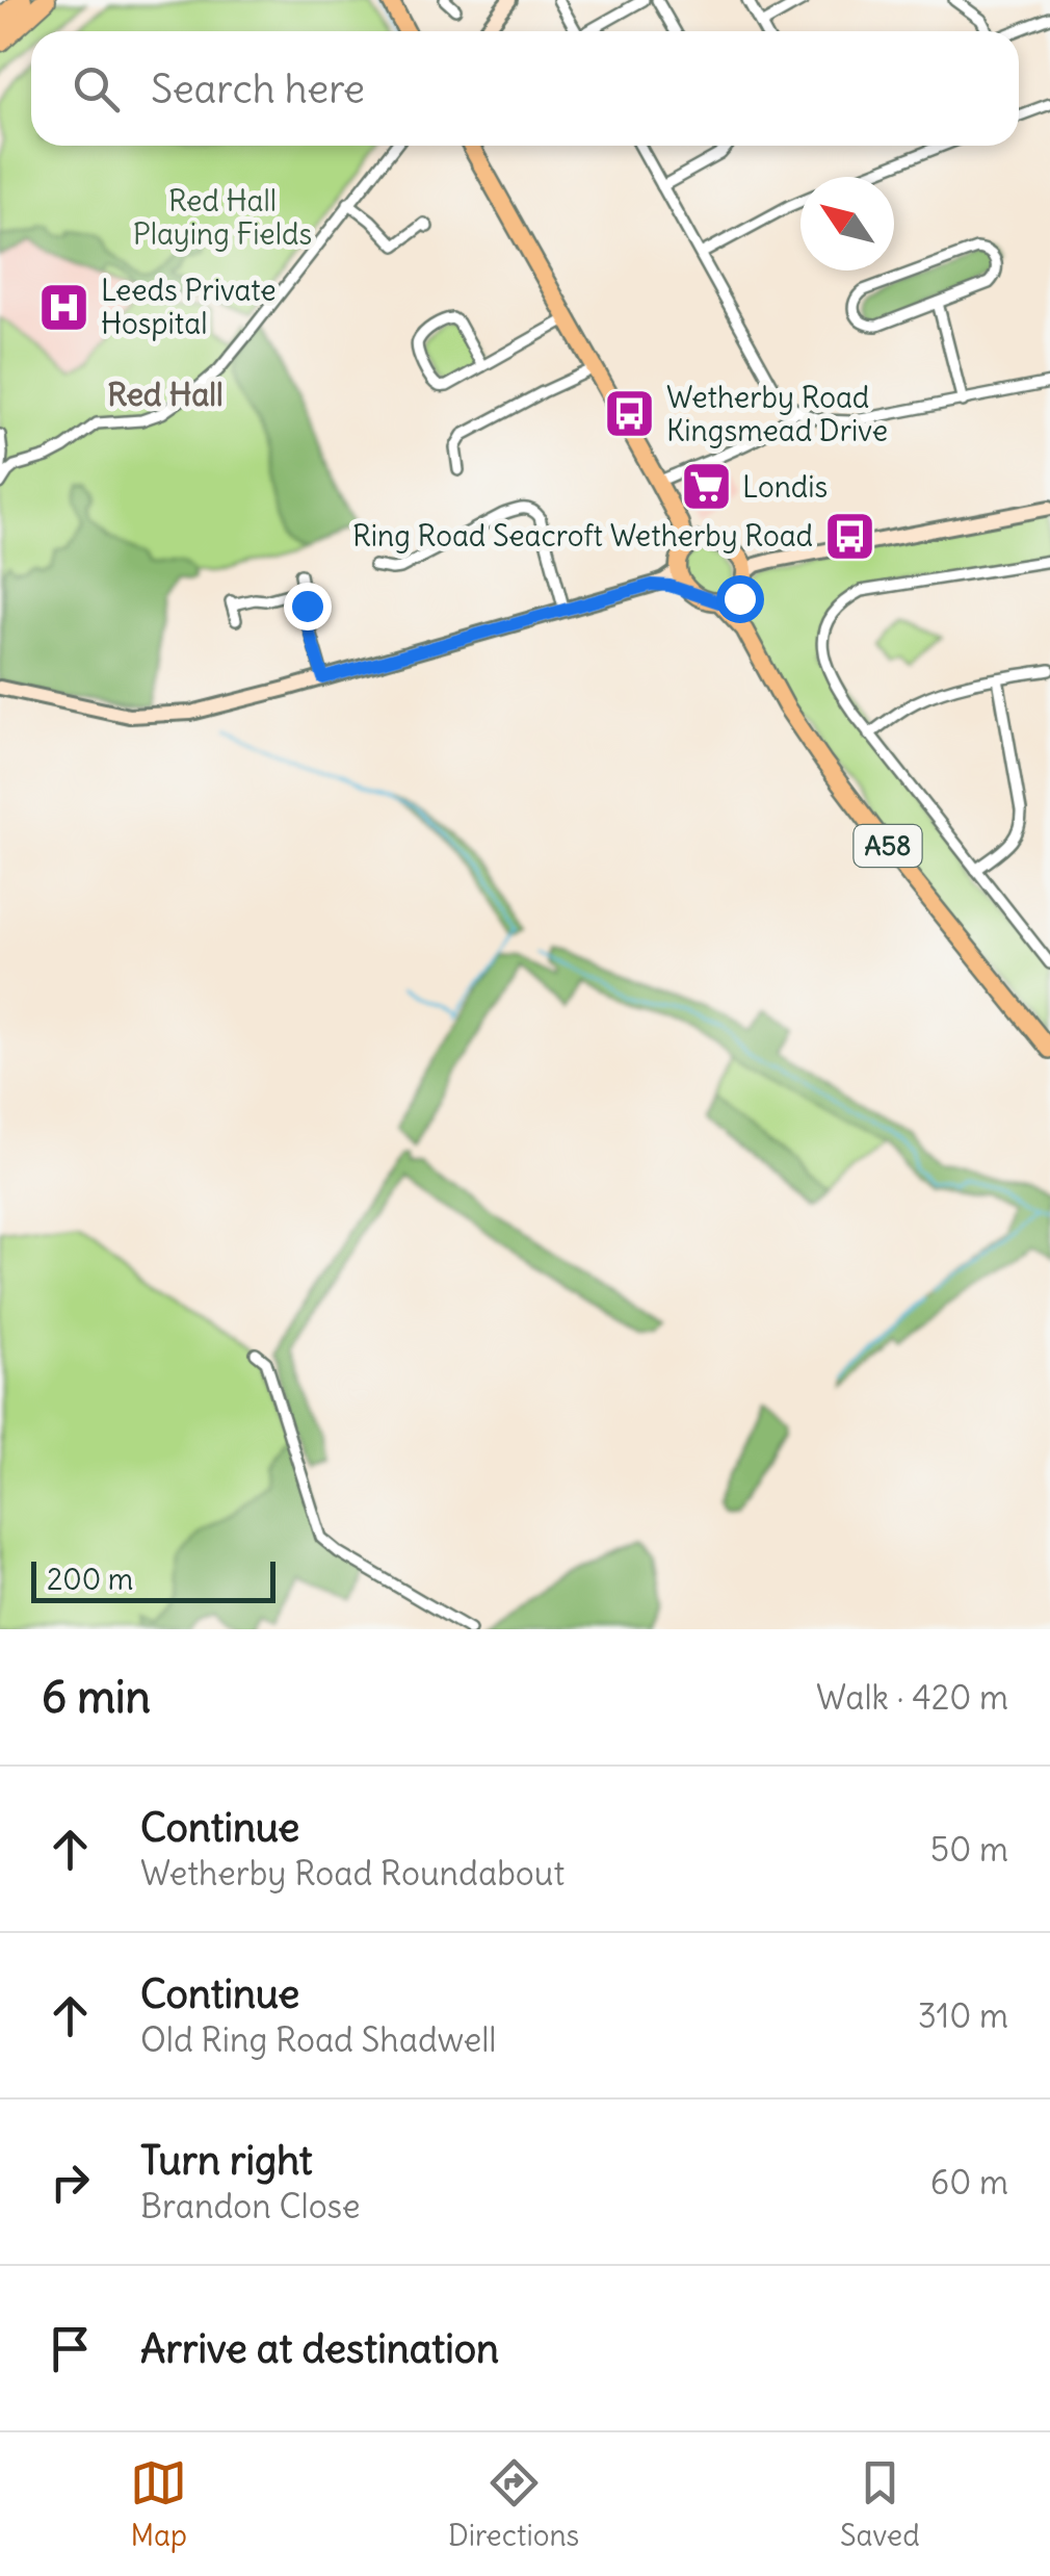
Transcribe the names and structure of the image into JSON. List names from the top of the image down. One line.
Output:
{"streets":{"main road":["A58"]},"districts":["Red Hall"],"parks":["Red Hall Playing Fields"],"places":{"hospital":["Leeds Private Hospital"],"bus stop":["Wetherby Road Kingsmead Drive","Ring Road Seacroft Wetherby Road"],"supermarket":["Londis"]},"scale_bar":"200 m","north":"top left","page":{"search":"Search here","scale":"200 m","heading":["6 min","Walk · 420 m"],"list":[["Continue","Wetherby Road Roundabout","50 m"],["Continue","Old Ring Road Shadwell","310 m"],["Turn right","Brandon Close","60 m"],"Arrive at destination"],"nav":["Map","Directions","Saved"]}}
